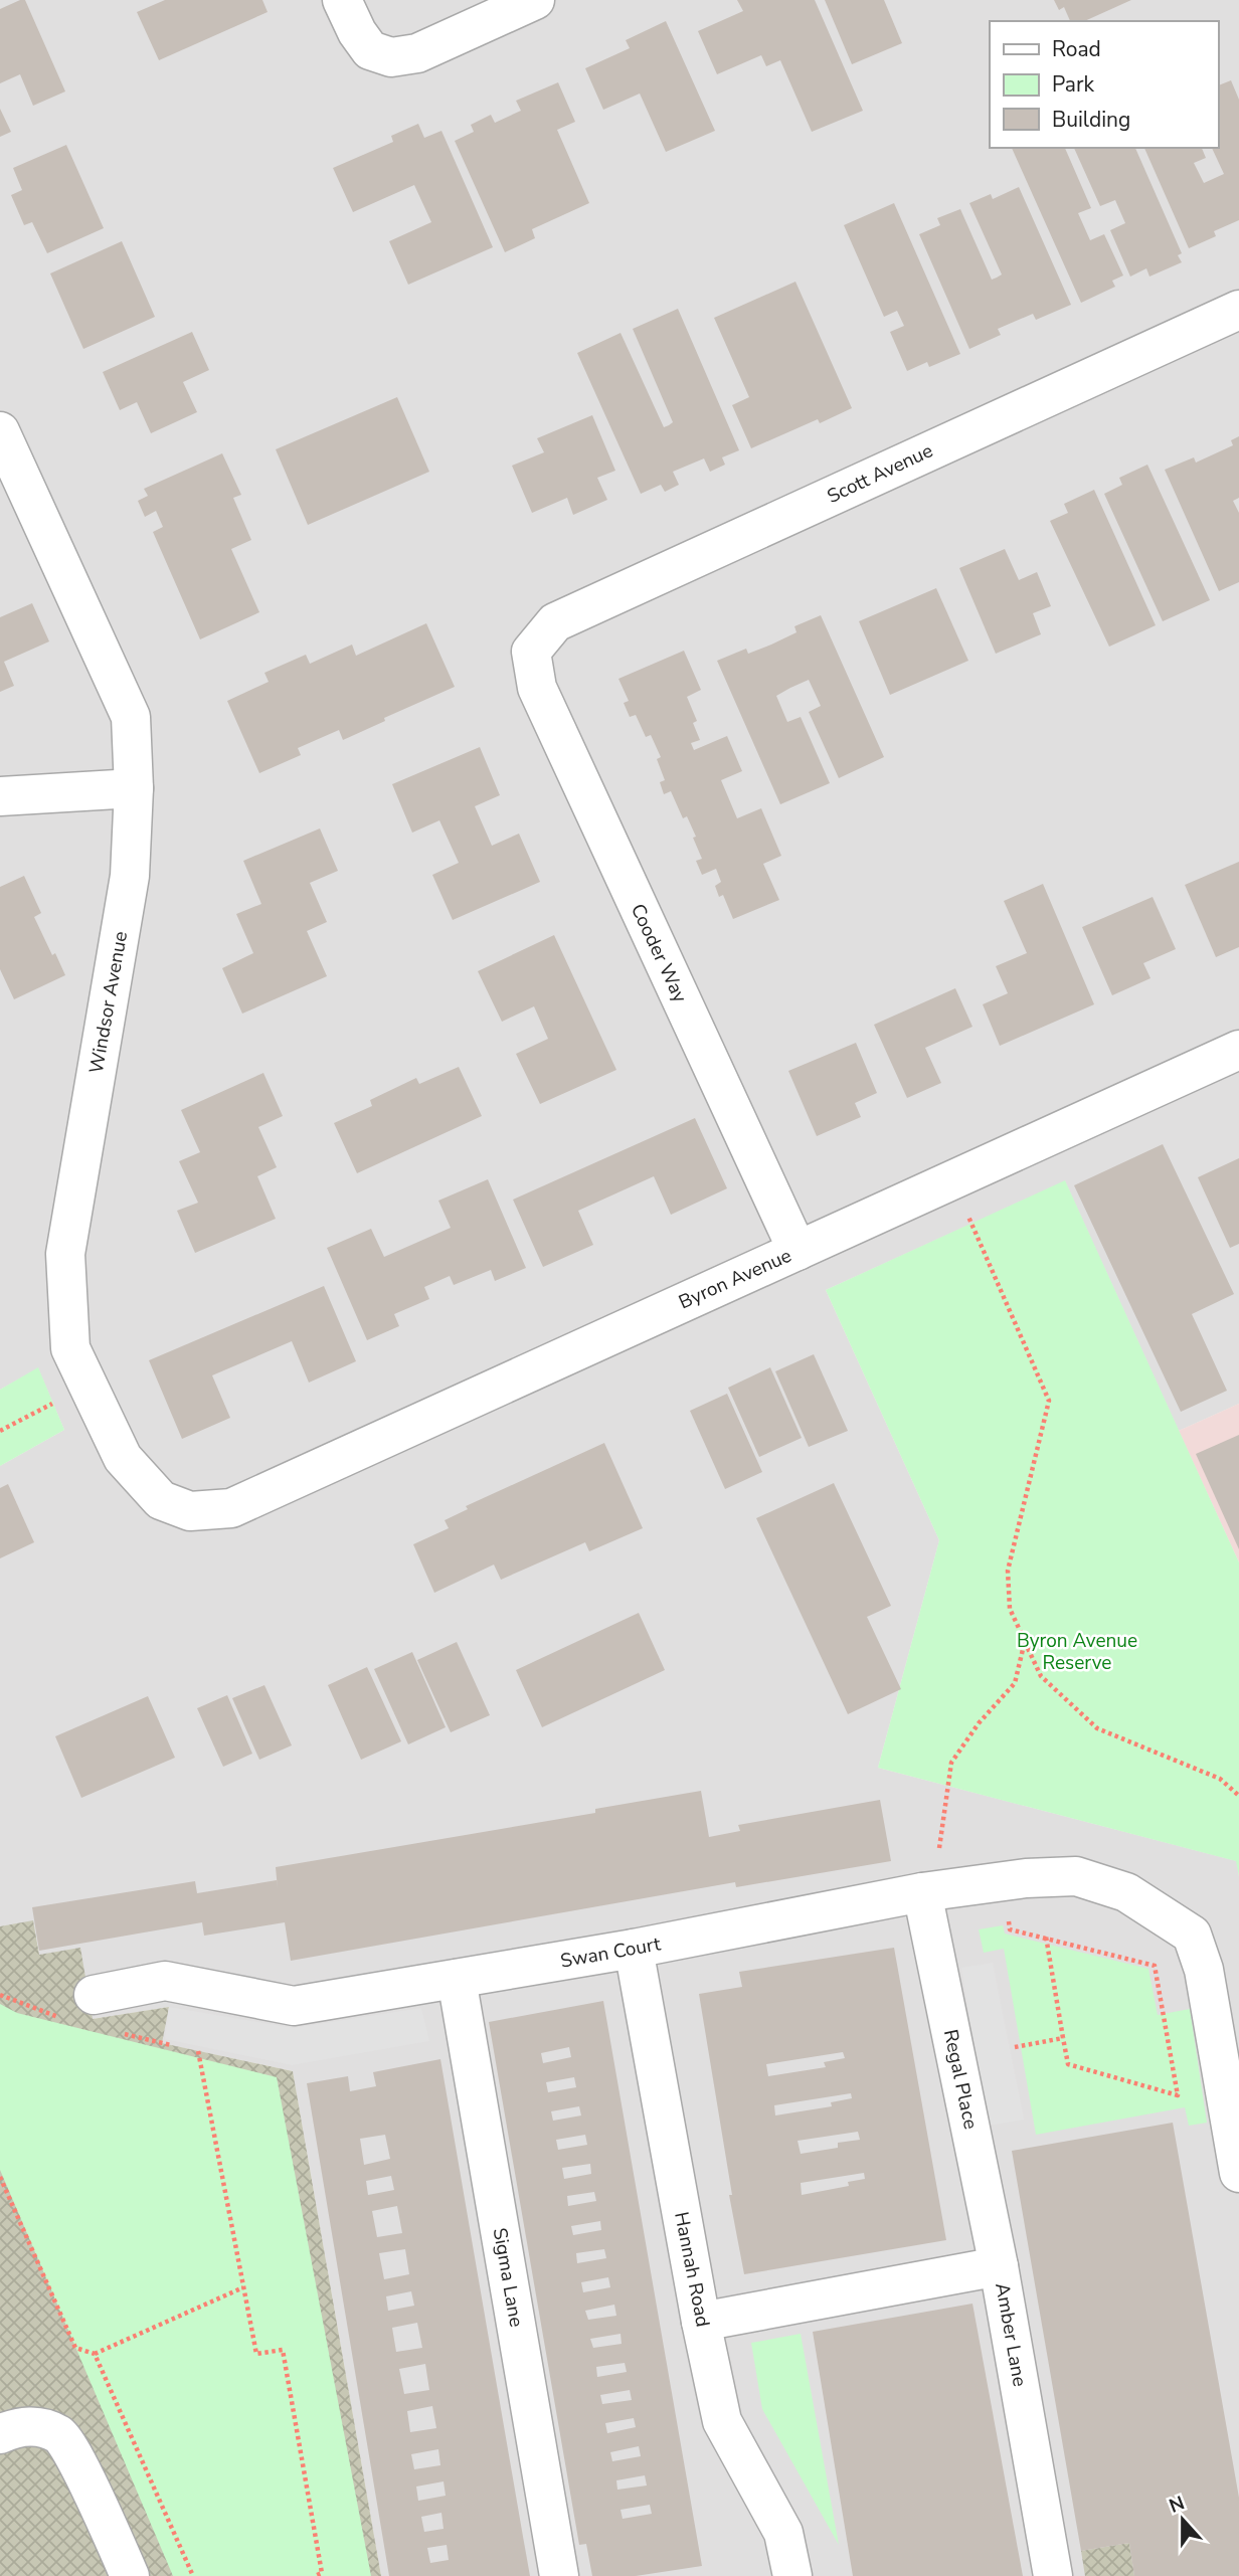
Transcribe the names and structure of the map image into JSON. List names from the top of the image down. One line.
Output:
{"streets":{"street":["Scott Avenue","Cooder Way","Windsor Avenue","Byron Avenue","Swan Court","Regal Place","Hannah Road","Sigma Lane","Amber Lane"]},"crossings":[["Scott Avenue","Cooder Way"],["Cooder Way","Byron Avenue"],["Windsor Avenue","Byron Avenue"],["Swan Court","Regal Place"],["Swan Court","Hannah Road"],["Swan Court","Sigma Lane"],["Regal Place","Amber Lane"],["Hannah Road","Amber Lane"]],"parks":["Byron Avenue Reserve"],"legend":["Road","Park","Building"],"north":"top"}
